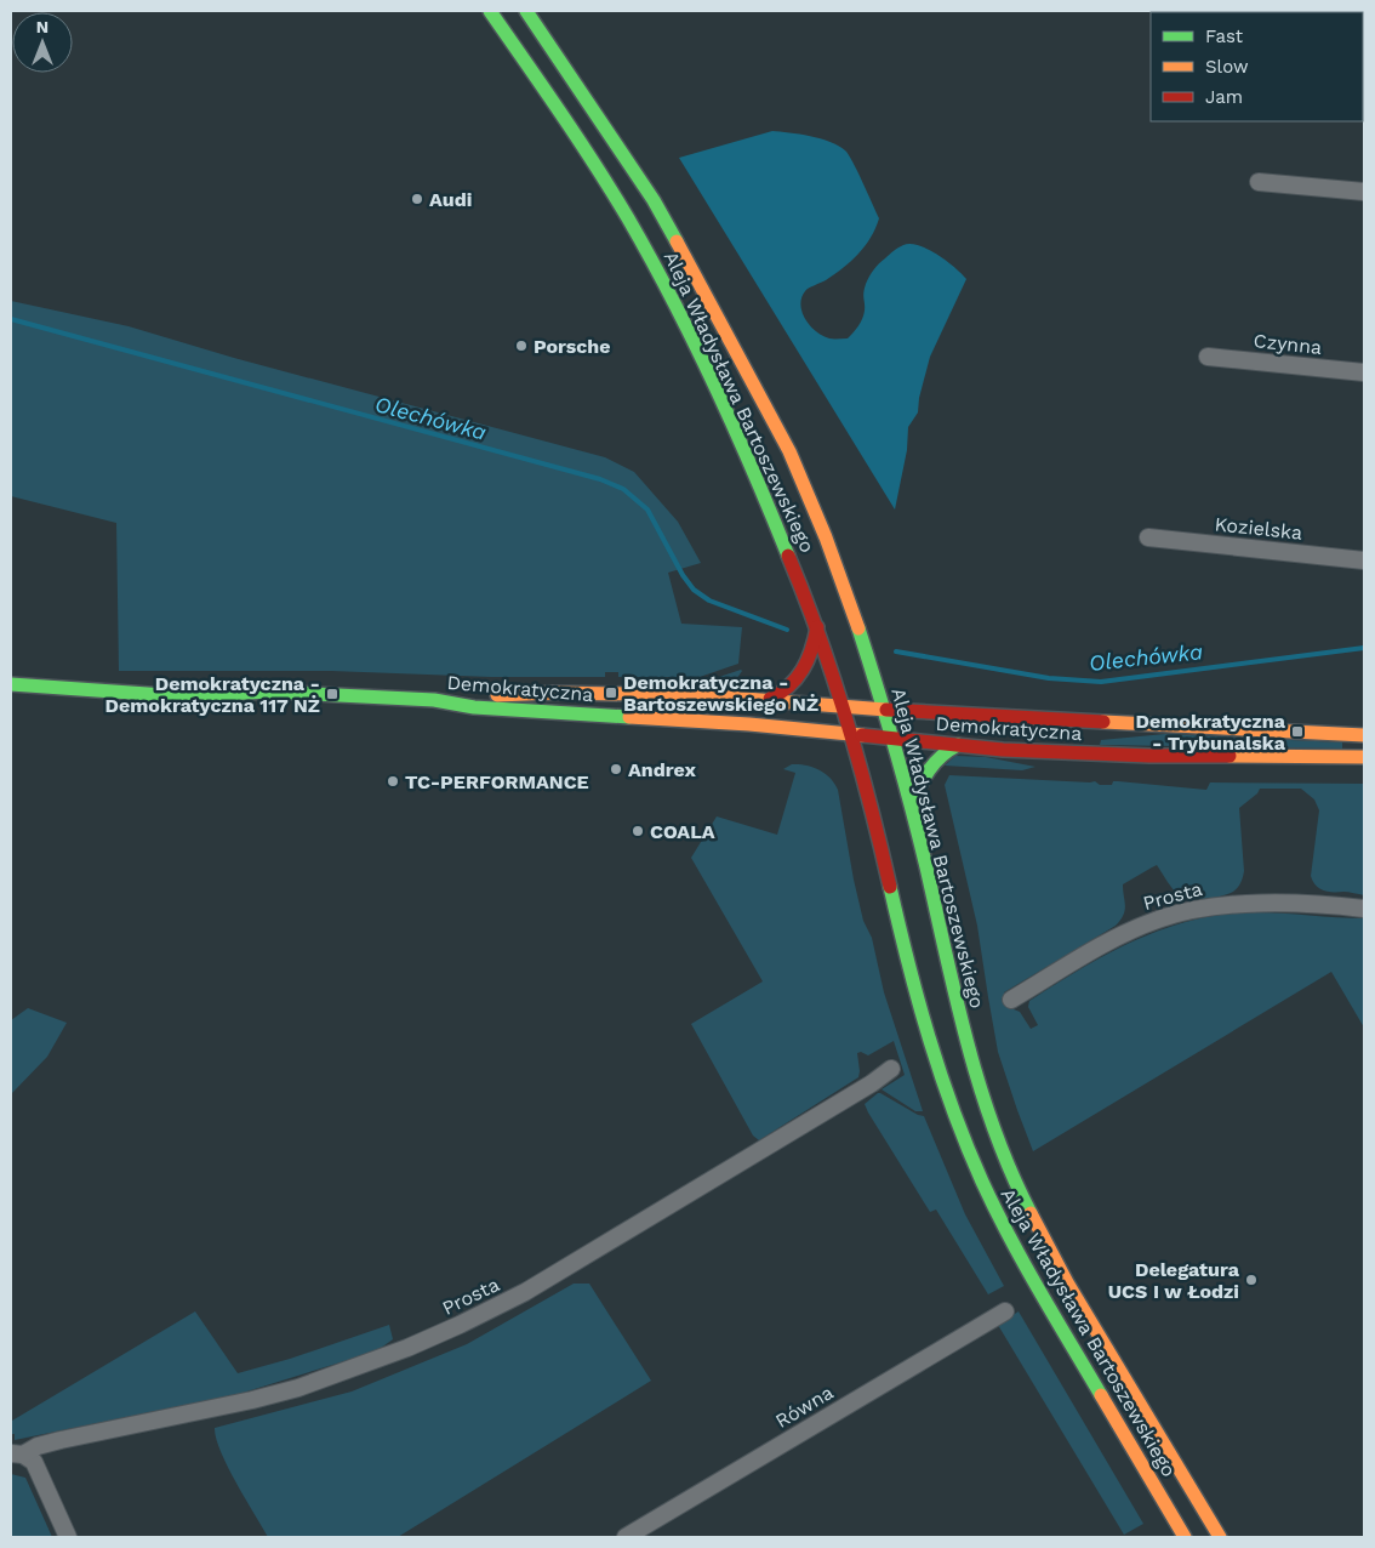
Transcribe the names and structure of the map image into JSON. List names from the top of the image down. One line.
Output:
{"streets":{"main road":["Aleja Władysława Bartoszewskiego","Demokratyczna"],"street":["Czynna","Kozielska","Prosta","Równa"]},"crossings":[["Aleja Władysława Bartoszewskiego","Demokratyczna"]],"water":["Olechówka"],"places":{"other":["Audi","Porsche","Andrex","TC-PERFORMANCE","COALA","Delegatura UCS I w Łodzi"],"transit":["Demokratyczna - Bartoszewskiego NŻ","Demokratyczna - Demokratyczna 117 NŻ","Demokratyczna - Trybunalska"]},"legend":["Fast","Slow","Jam"],"north":"top"}
